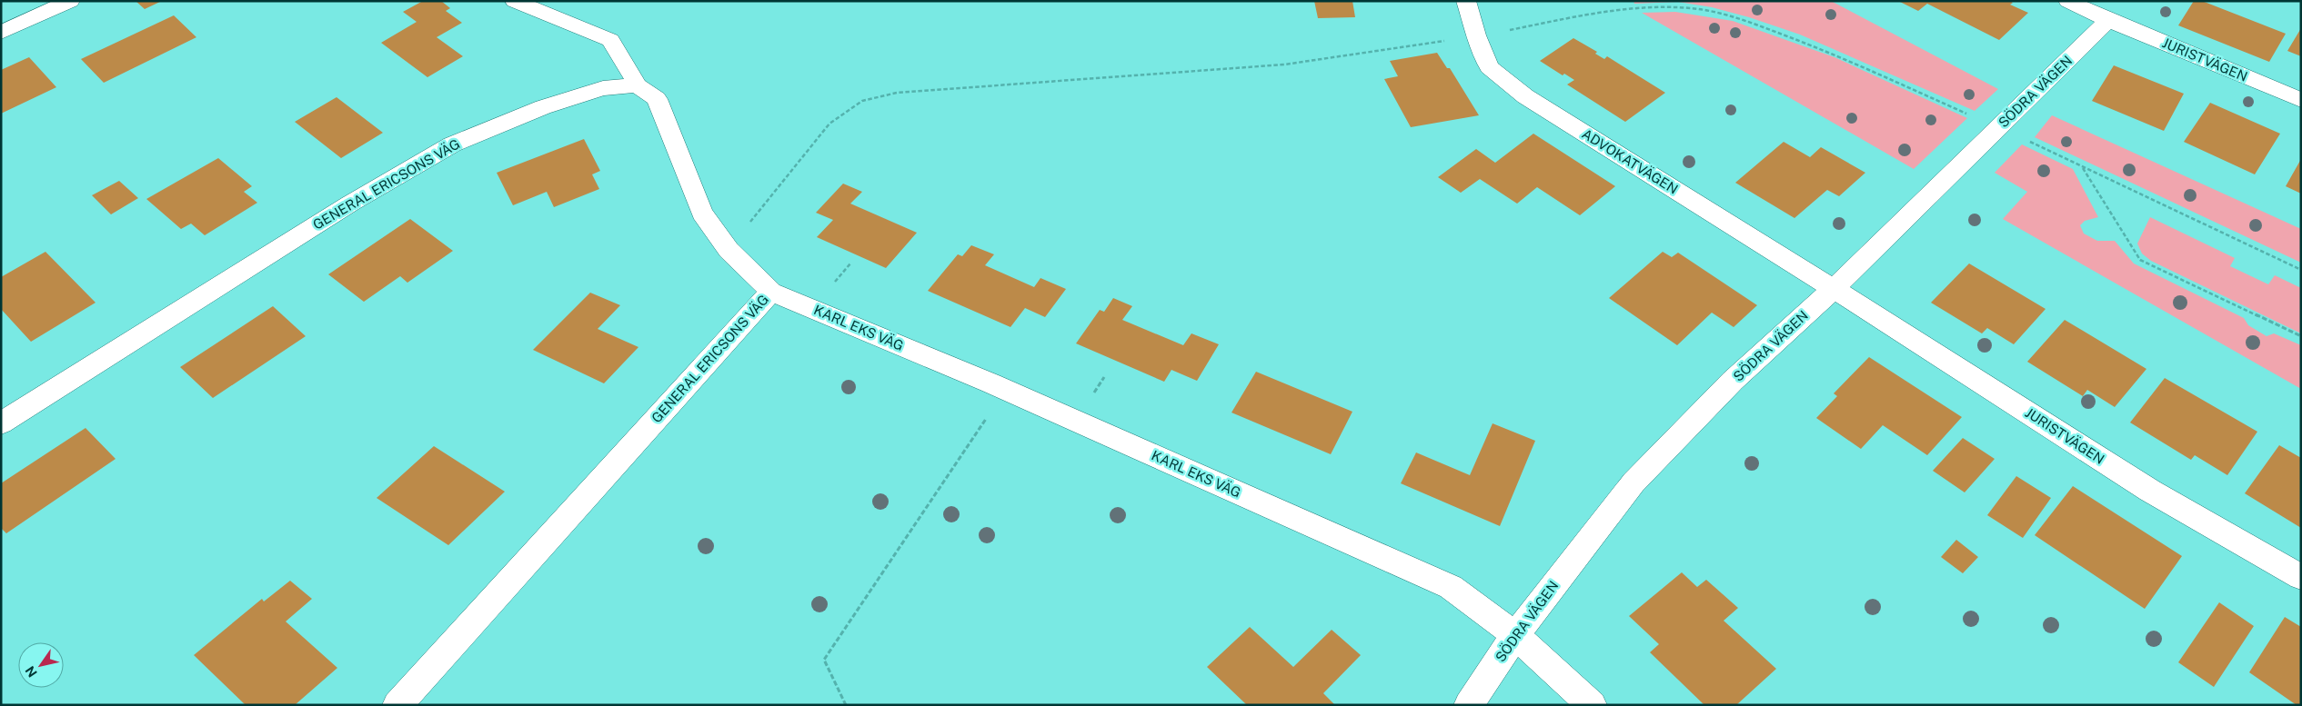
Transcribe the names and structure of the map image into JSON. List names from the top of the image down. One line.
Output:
{"streets":{"street":["JURISTVÄGEN","SÖDRA VÄGEN","ADVOKATVÄGEN","GENERAL ERICSONS VÄG","KARL EKS VÄG"]},"crossings":[["JURISTVÄGEN","SÖDRA VÄGEN"],["JURISTVÄGEN","ADVOKATVÄGEN"],["SÖDRA VÄGEN","ADVOKATVÄGEN"],["SÖDRA VÄGEN","KARL EKS VÄG"],["GENERAL ERICSONS VÄG","KARL EKS VÄG"]],"north":"bottom left"}
